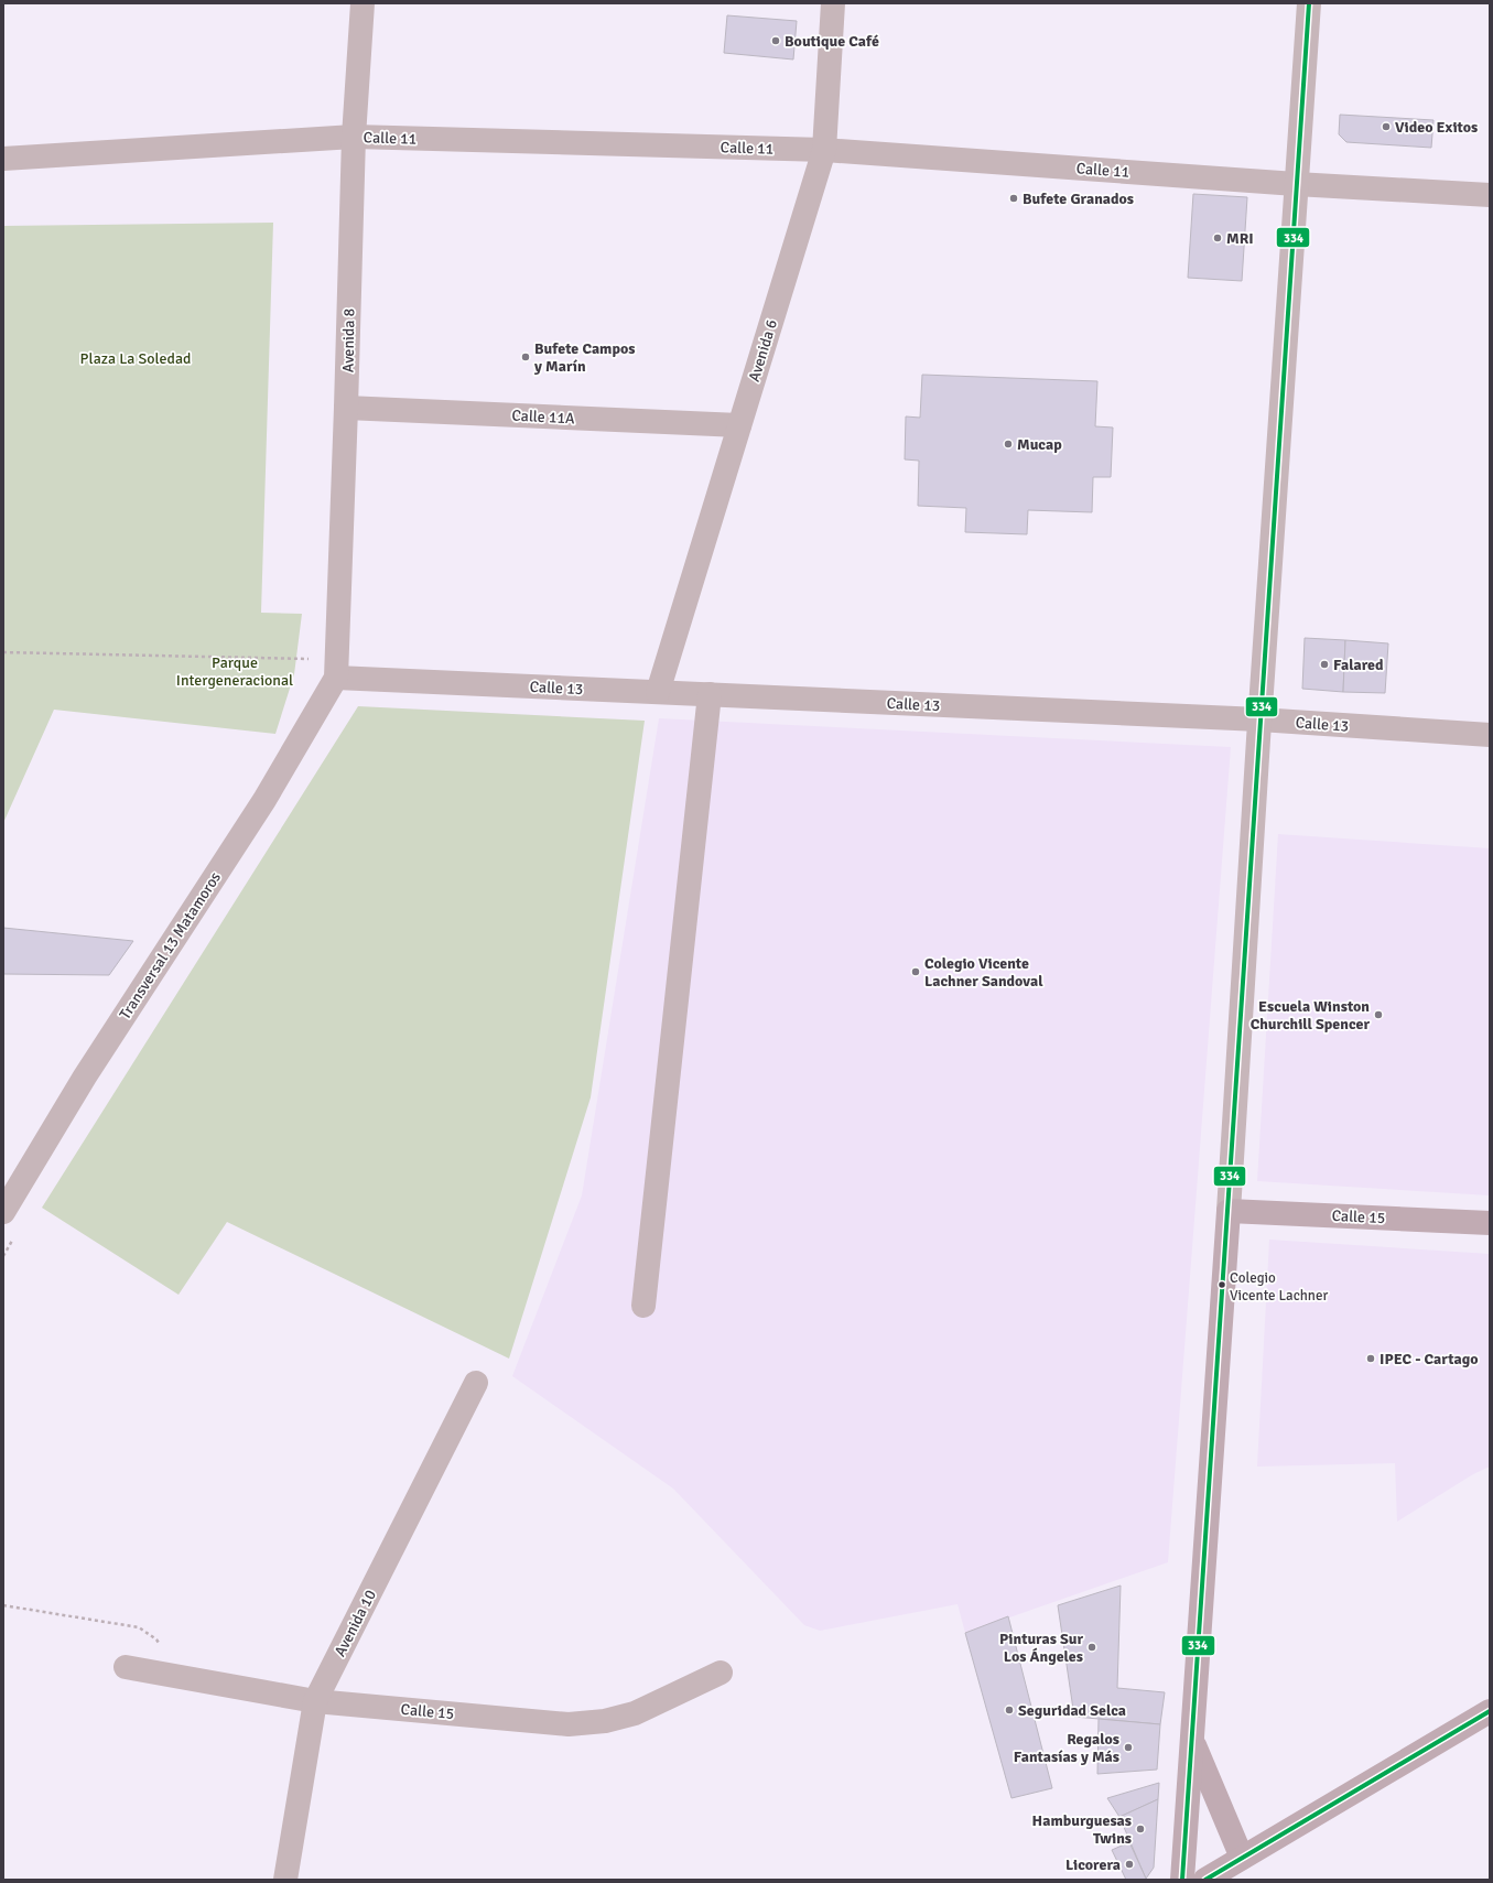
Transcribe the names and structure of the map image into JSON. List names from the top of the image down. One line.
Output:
{"streets":{"main road":["Calle 15"],"street":["Calle 11","Avenida 8","Avenida 6","Calle 11A","Calle 13","Transversal 13 Matamoros","Avenida 10"]},"crossings":[["Calle 11","Avenida 8"],["Calle 11","Avenida 6"],["Avenida 8","Calle 11A"],["Avenida 8","Calle 13"],["Avenida 8","Transversal 13 Matamoros"],["Avenida 6","Calle 11A"],["Avenida 6","Calle 13"],["Calle 13","Transversal 13 Matamoros"],["Calle 15","Avenida 10"]],"parks":["Plaza La Soledad","Parque Intergeneracional"],"places":["Boutique Café","Video Exitos","Bufete Granados","MRI","Bufete Campos y Marín","Mucap","Falared","Colegio Vicente Lachner Sandoval","Escuela Winston Churchill Spencer","Colegio Vicente Lachner","IPEC - Cartago","Pinturas Sur Los Ángeles","Seguridad Selca","Regalos Fantasías y Más","Hamburguesas Twins","Licorera"],"lines":["transit line 334"]}
